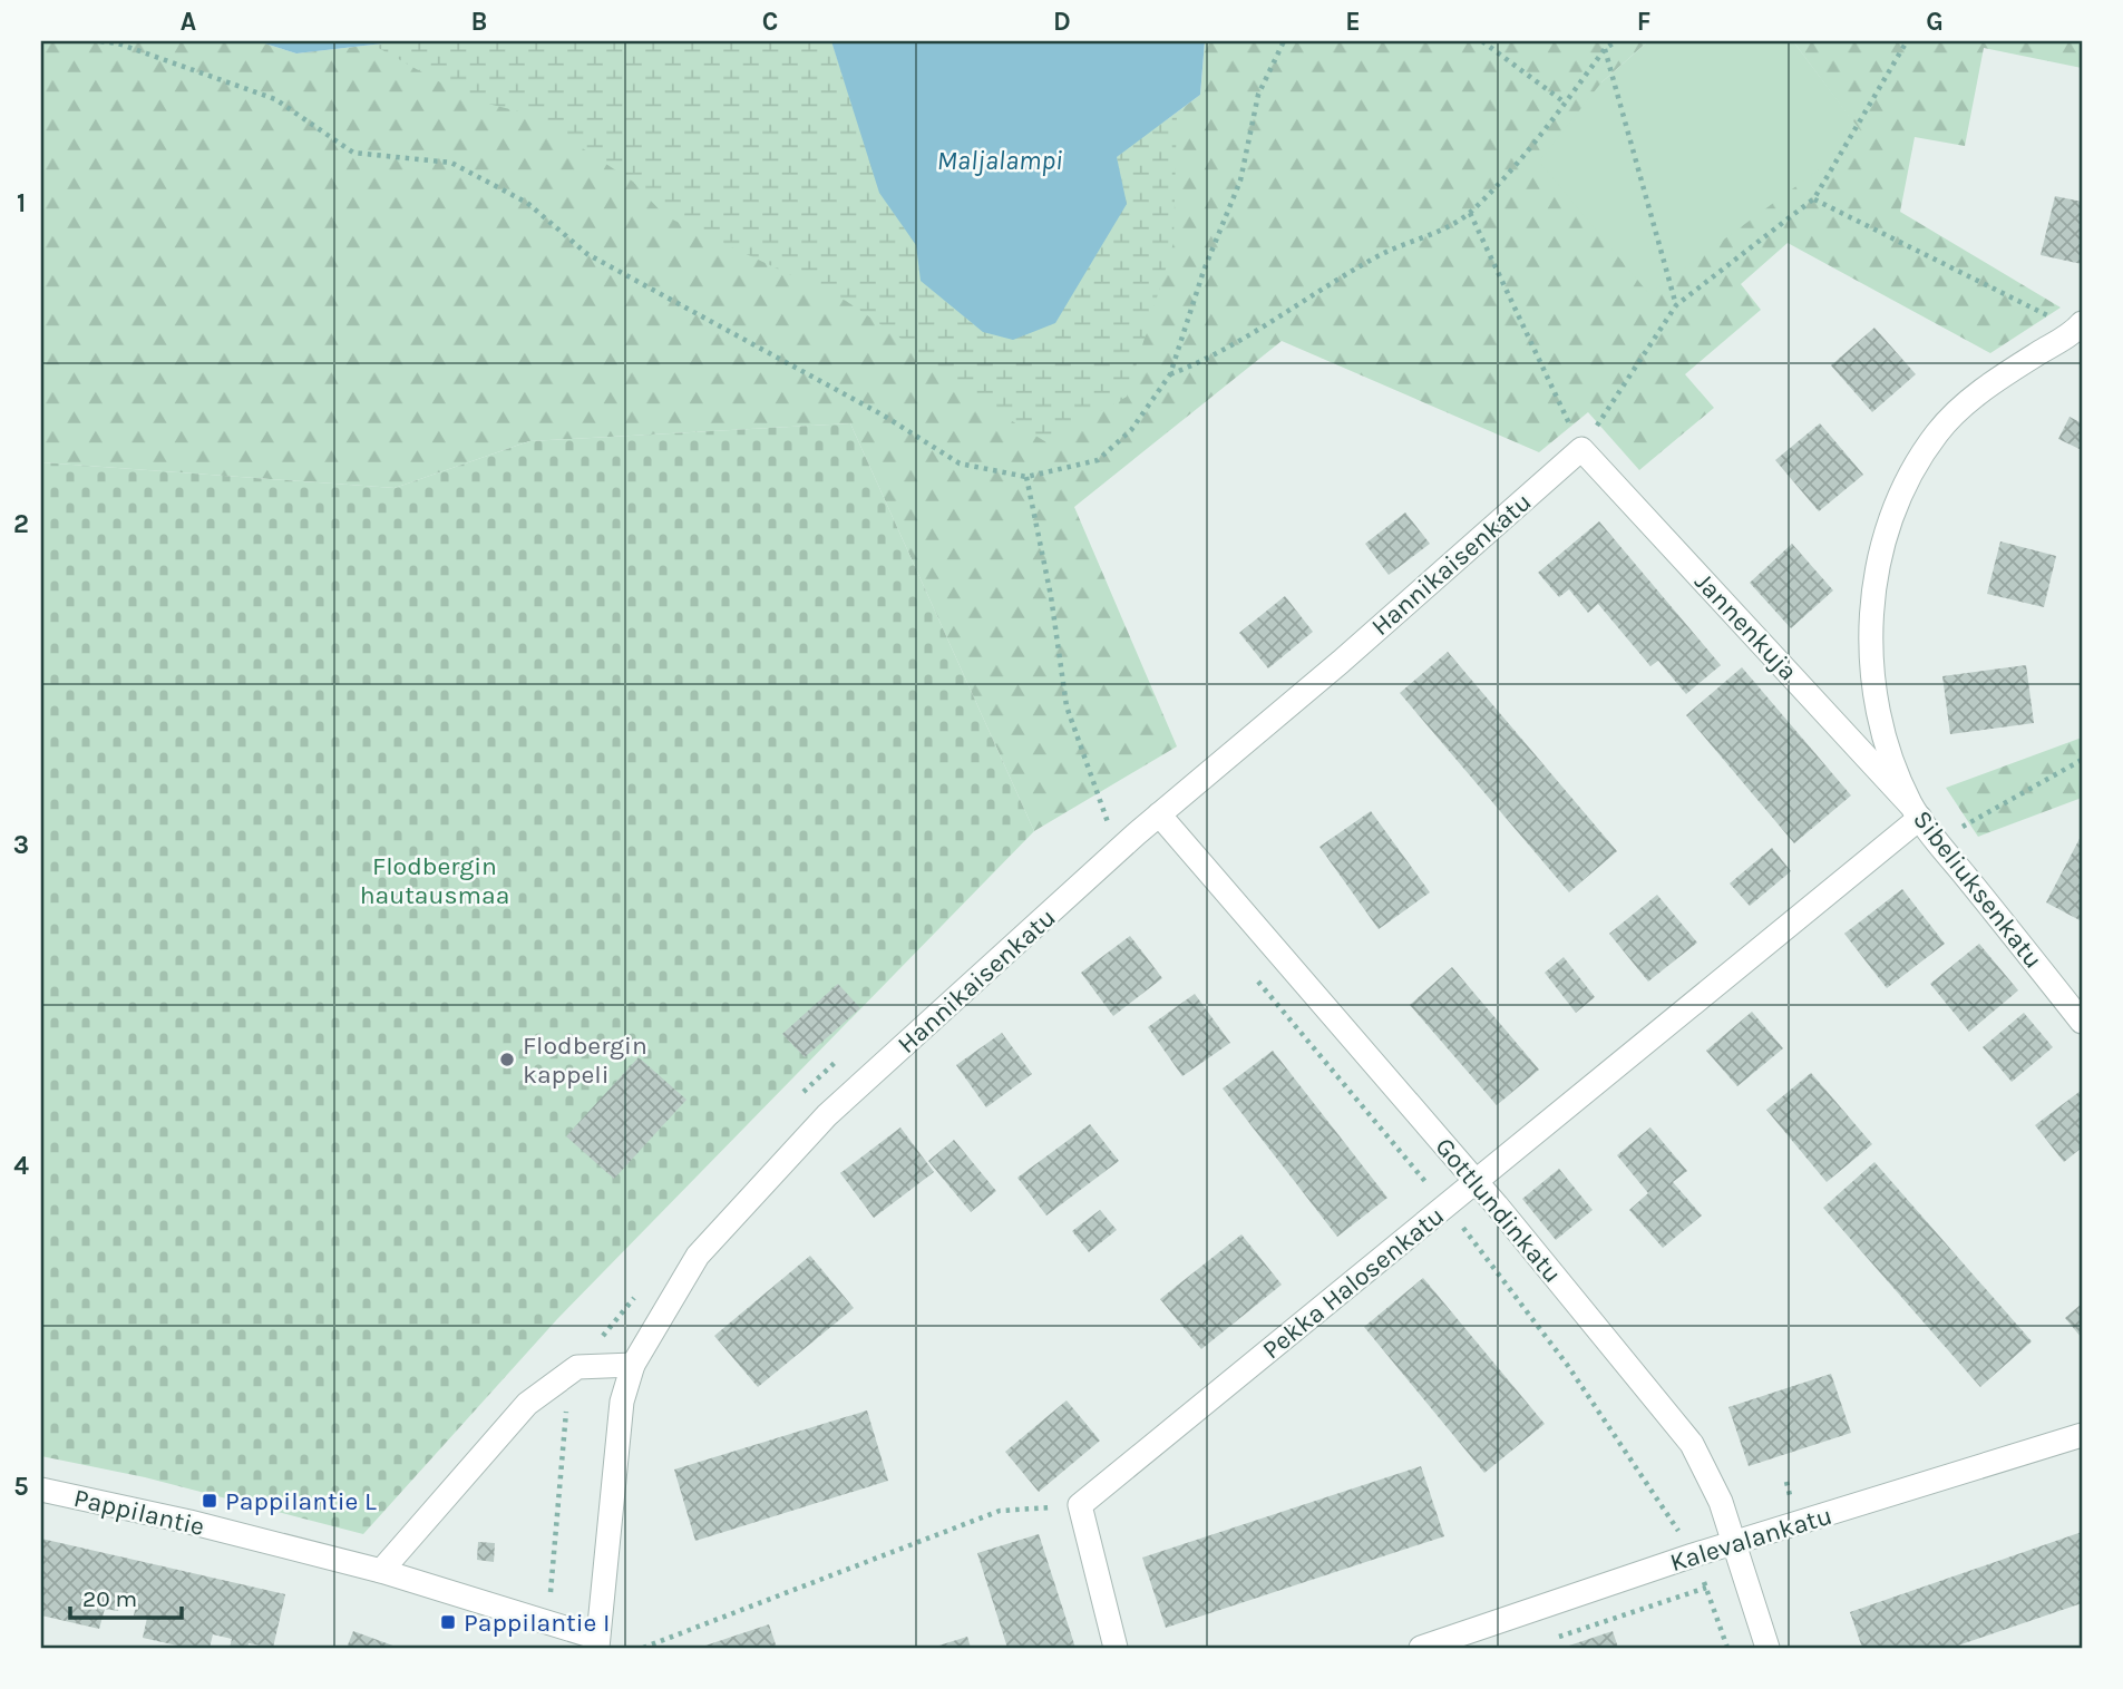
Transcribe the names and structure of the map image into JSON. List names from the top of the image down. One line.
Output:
{"streets":{"street":["Hannikaisenkatu","Jannenkuja","Sibeliuksenkatu","Gottlundinkatu","Pekka Halosenkatu","Pappilantie","Kalevalankatu"]},"crossings":[["Hannikaisenkatu","Jannenkuja"],["Hannikaisenkatu","Gottlundinkatu"],["Hannikaisenkatu","Pappilantie"],["Jannenkuja","Sibeliuksenkatu"],["Jannenkuja","Pekka Halosenkatu"],["Sibeliuksenkatu","Pekka Halosenkatu"],["Gottlundinkatu","Pekka Halosenkatu"],["Gottlundinkatu","Kalevalankatu"]],"water":["Maljalampi"],"parks":["Flodbergin hautausmaa"],"places":{"other":["Flodbergin kappeli"],"transit":["Pappilantie L","Pappilantie I"]},"scale_bar":"20 m","grid":{"columns":["A","B","C","D","E","F","G"],"rows":["1","2","3","4","5"]}}
